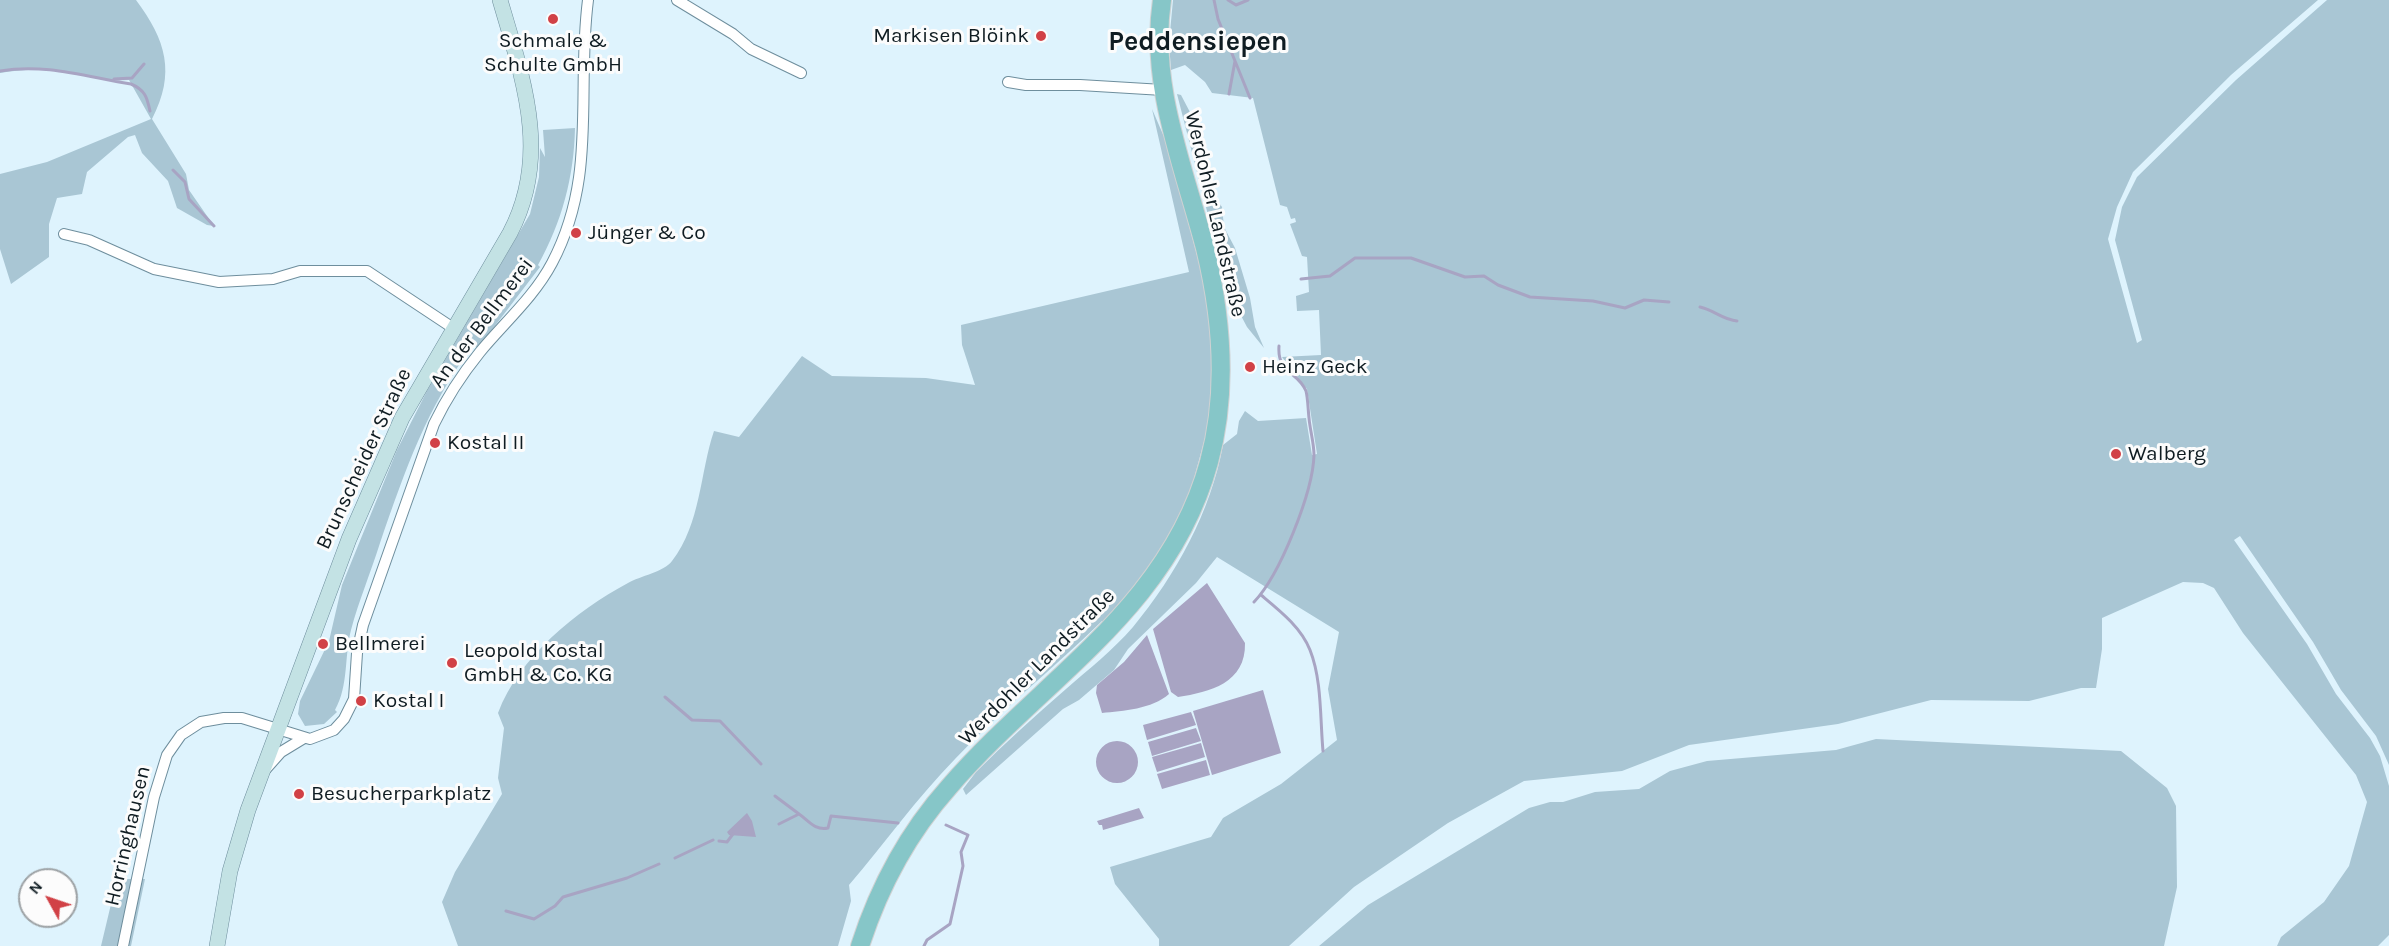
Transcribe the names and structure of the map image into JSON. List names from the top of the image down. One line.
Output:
{"streets":{"main road":["Werdohler Landstraße","Brunscheider Straße"],"street":["An der Bellmerei","Horringhausen"]},"crossings":[["An der Bellmerei","Brunscheider Straße"],["Brunscheider Straße","Horringhausen"]],"districts":["Peddensiepen"],"places":["Schmale & Schulte GmbH","Markisen Blöink","Jünger & Co","Heinz Geck","Kostal II","Walberg","Bellmerei","Leopold Kostal GmbH & Co. KG","Kostal I","Besucherparkplatz"],"north":"top left"}
